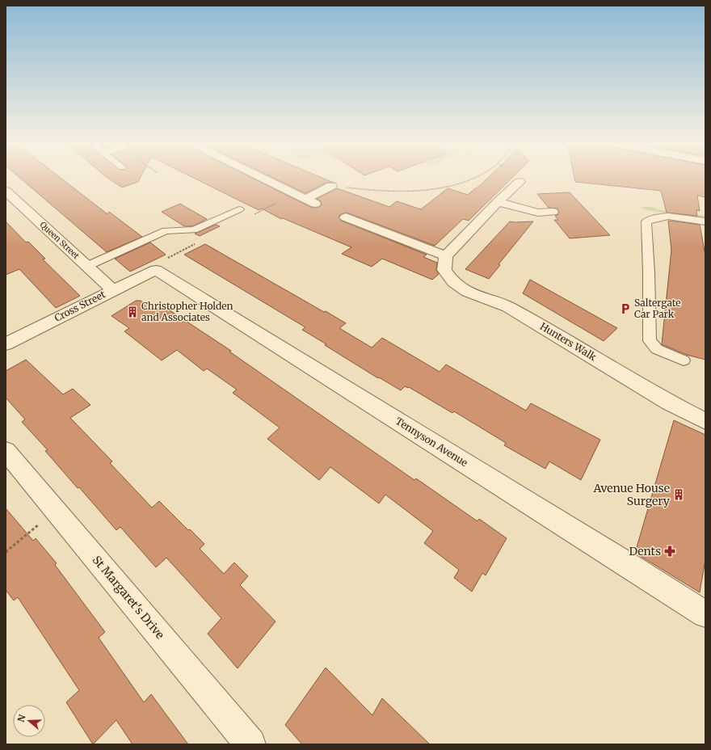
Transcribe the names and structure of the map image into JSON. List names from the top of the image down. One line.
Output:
{"streets":{"street":["Queen Street","Cross Street","Hunters Walk","Tennyson Avenue","St Margaret's Drive"]},"crossings":[["Queen Street","Cross Street"],["Cross Street","Tennyson Avenue"]],"places":{"parking":["Saltergate Car Park"],"building":["Christopher Holden and Associates","Avenue House Surgery"],"pharmacy":["Dents"]},"north":"left"}
